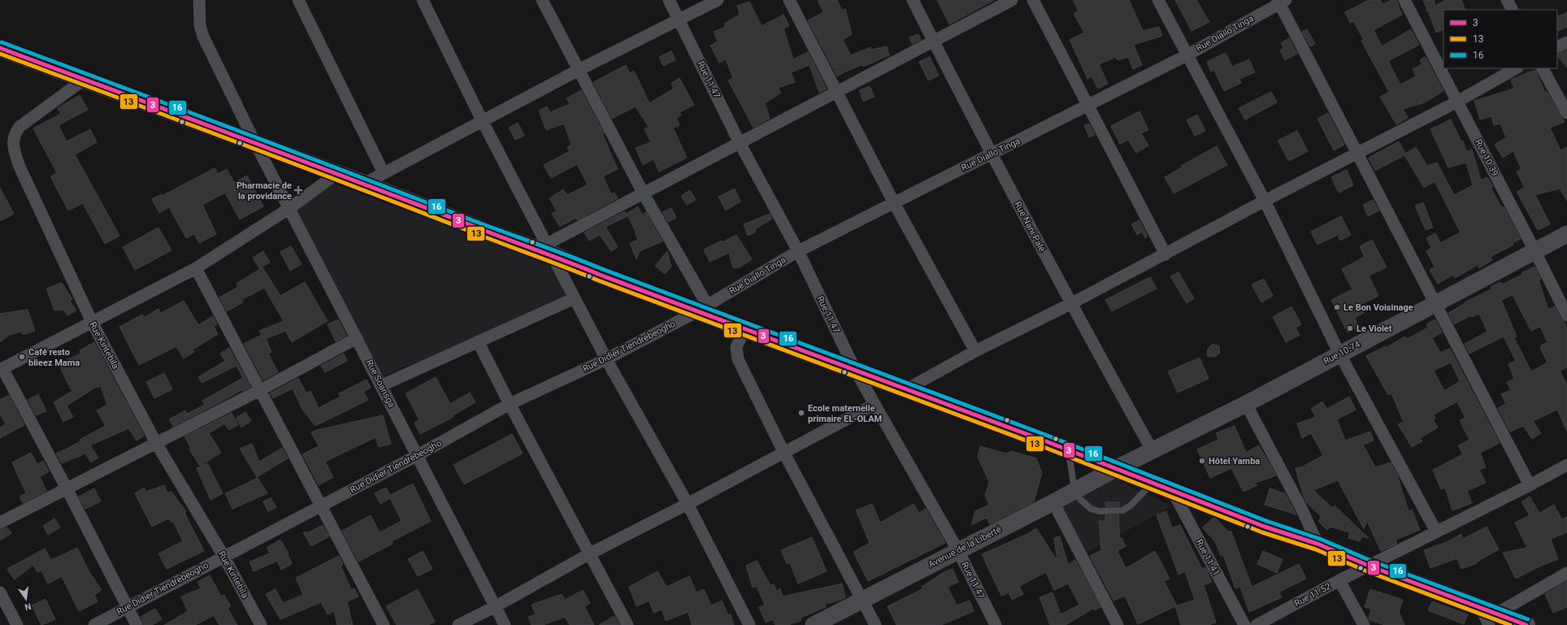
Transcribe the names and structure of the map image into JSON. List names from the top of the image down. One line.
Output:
{"streets":{"main road":["Rue 10.74","Avenue de la Liberté"],"street":["Rue Diallo Tinga","Rue 11.47","Rue 10.39","Rue Nani Palé","Rue Kintebila","Rue Didier Tiendrebeogho","Rue Soansga","Rue 11.41","Rue 11.52"]},"crossings":[["Rue Diallo Tinga","Rue 11.47"],["Rue Diallo Tinga","Rue Nani Palé"],["Rue Diallo Tinga","Rue Didier Tiendrebeogho"],["Rue 11.47","Avenue de la Liberté"],["Rue 10.39","Rue 10.74"],["Rue Nani Palé","Rue 10.74"],["Rue Kintebila","Rue Didier Tiendrebeogho"],["Rue Didier Tiendrebeogho","Rue Soansga"],["Rue 10.74","Avenue de la Liberté"]],"places":{"health":["Pharmacie de la providance"],"other":["Le Bon Voisinage","Le Violet","Café resto blieez Mama","Ecole maternelle primaire EL-OLAM","Hôtel Yamba"]},"lines":["transit line 16","transit line 3","transit line 13"],"legend":["3","13","16"],"north":"bottom"}
